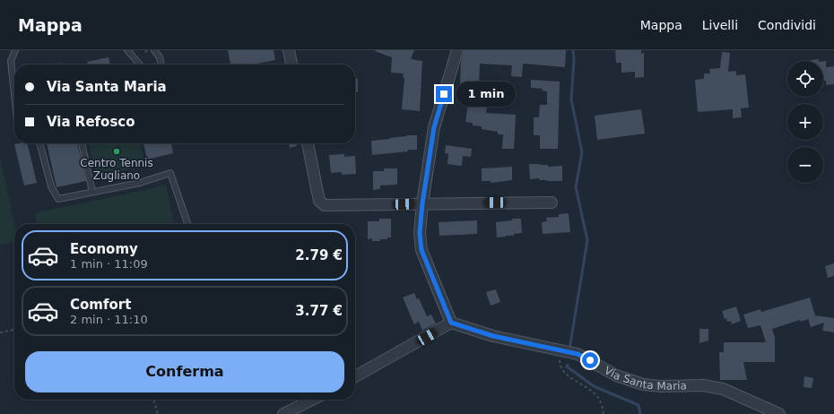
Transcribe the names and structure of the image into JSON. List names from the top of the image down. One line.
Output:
{"streets":{"street":["Via Santa Maria"]},"places":["Centro Tennis Zugliano"],"page":{"header":"Mappa","nav":["Mappa","Livelli","Condividi"],"map_buttons":["+","−"],"banner":["Via Santa Maria","Via Refosco"],"bubble":"1 min","list":[{"name":"Economy","note":"1 min · 11:09","value":"2.79 €"},{"name":"Comfort","note":"2 min · 11:10","value":"3.77 €"}],"buttons":"Conferma"}}
